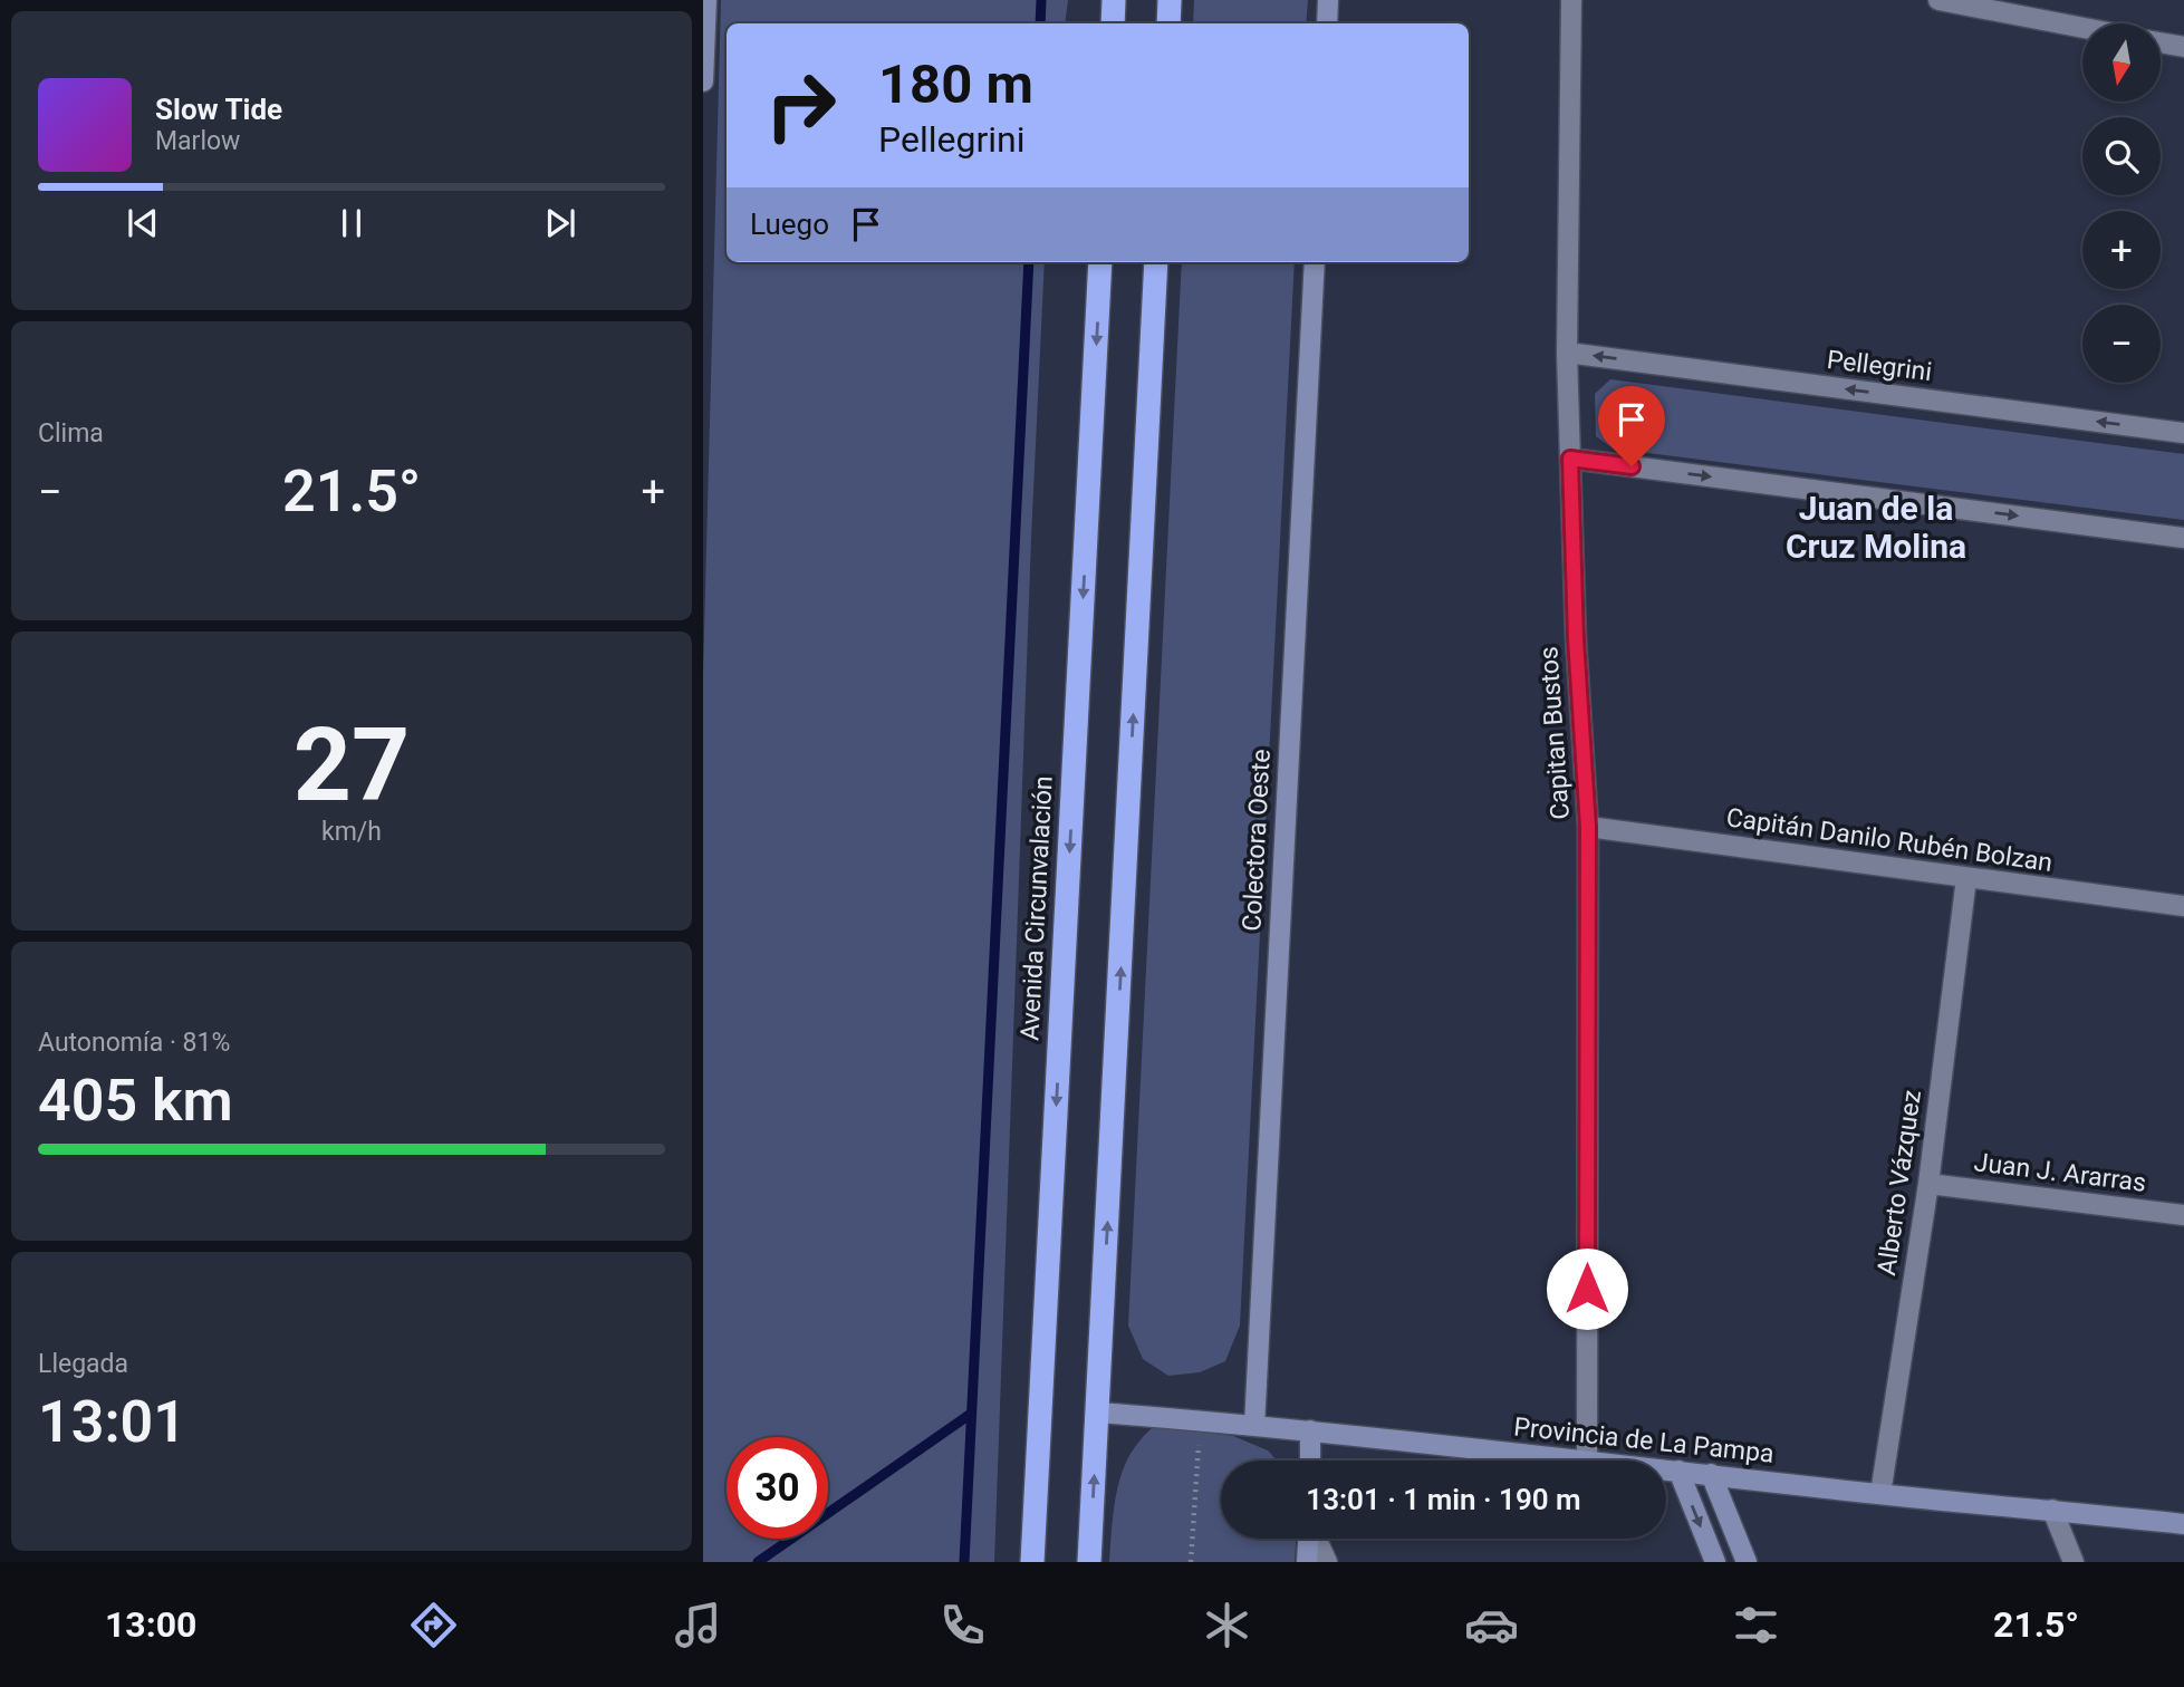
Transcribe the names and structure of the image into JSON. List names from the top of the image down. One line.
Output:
{"streets":{"highway":["Avenida Circunvalación"],"street":["Pellegrini","Capitan Bustos","Colectora Oeste","Capitán Danilo Rubén Bolzan","Juan J. Ararras","Alberto Vázquez","Provincia de La Pampa"]},"crossings":[["Pellegrini","Capitan Bustos"],["Capitan Bustos","Capitán Danilo Rubén Bolzan"],["Colectora Oeste","Provincia de La Pampa"],["Capitán Danilo Rubén Bolzan","Alberto Vázquez"],["Juan J. Ararras","Alberto Vázquez"],["Alberto Vázquez","Provincia de La Pampa"]],"districts":["Juan de la Cruz Molina"],"north":"bottom","page":{"map_buttons":["+","−"],"turn":["180 m","Pellegrini"],"song":["Slow Tide","Marlow"],"then":"Luego","tile":["Clima",["27","km/h"],["Autonomía · 81%","405 km"],["Llegada","13:01"]],"heat":["−","21.5°","+"],"limit":"30","trip":"13:01 · 1 min · 190 m","tabs":["13:00","21.5°"]}}
